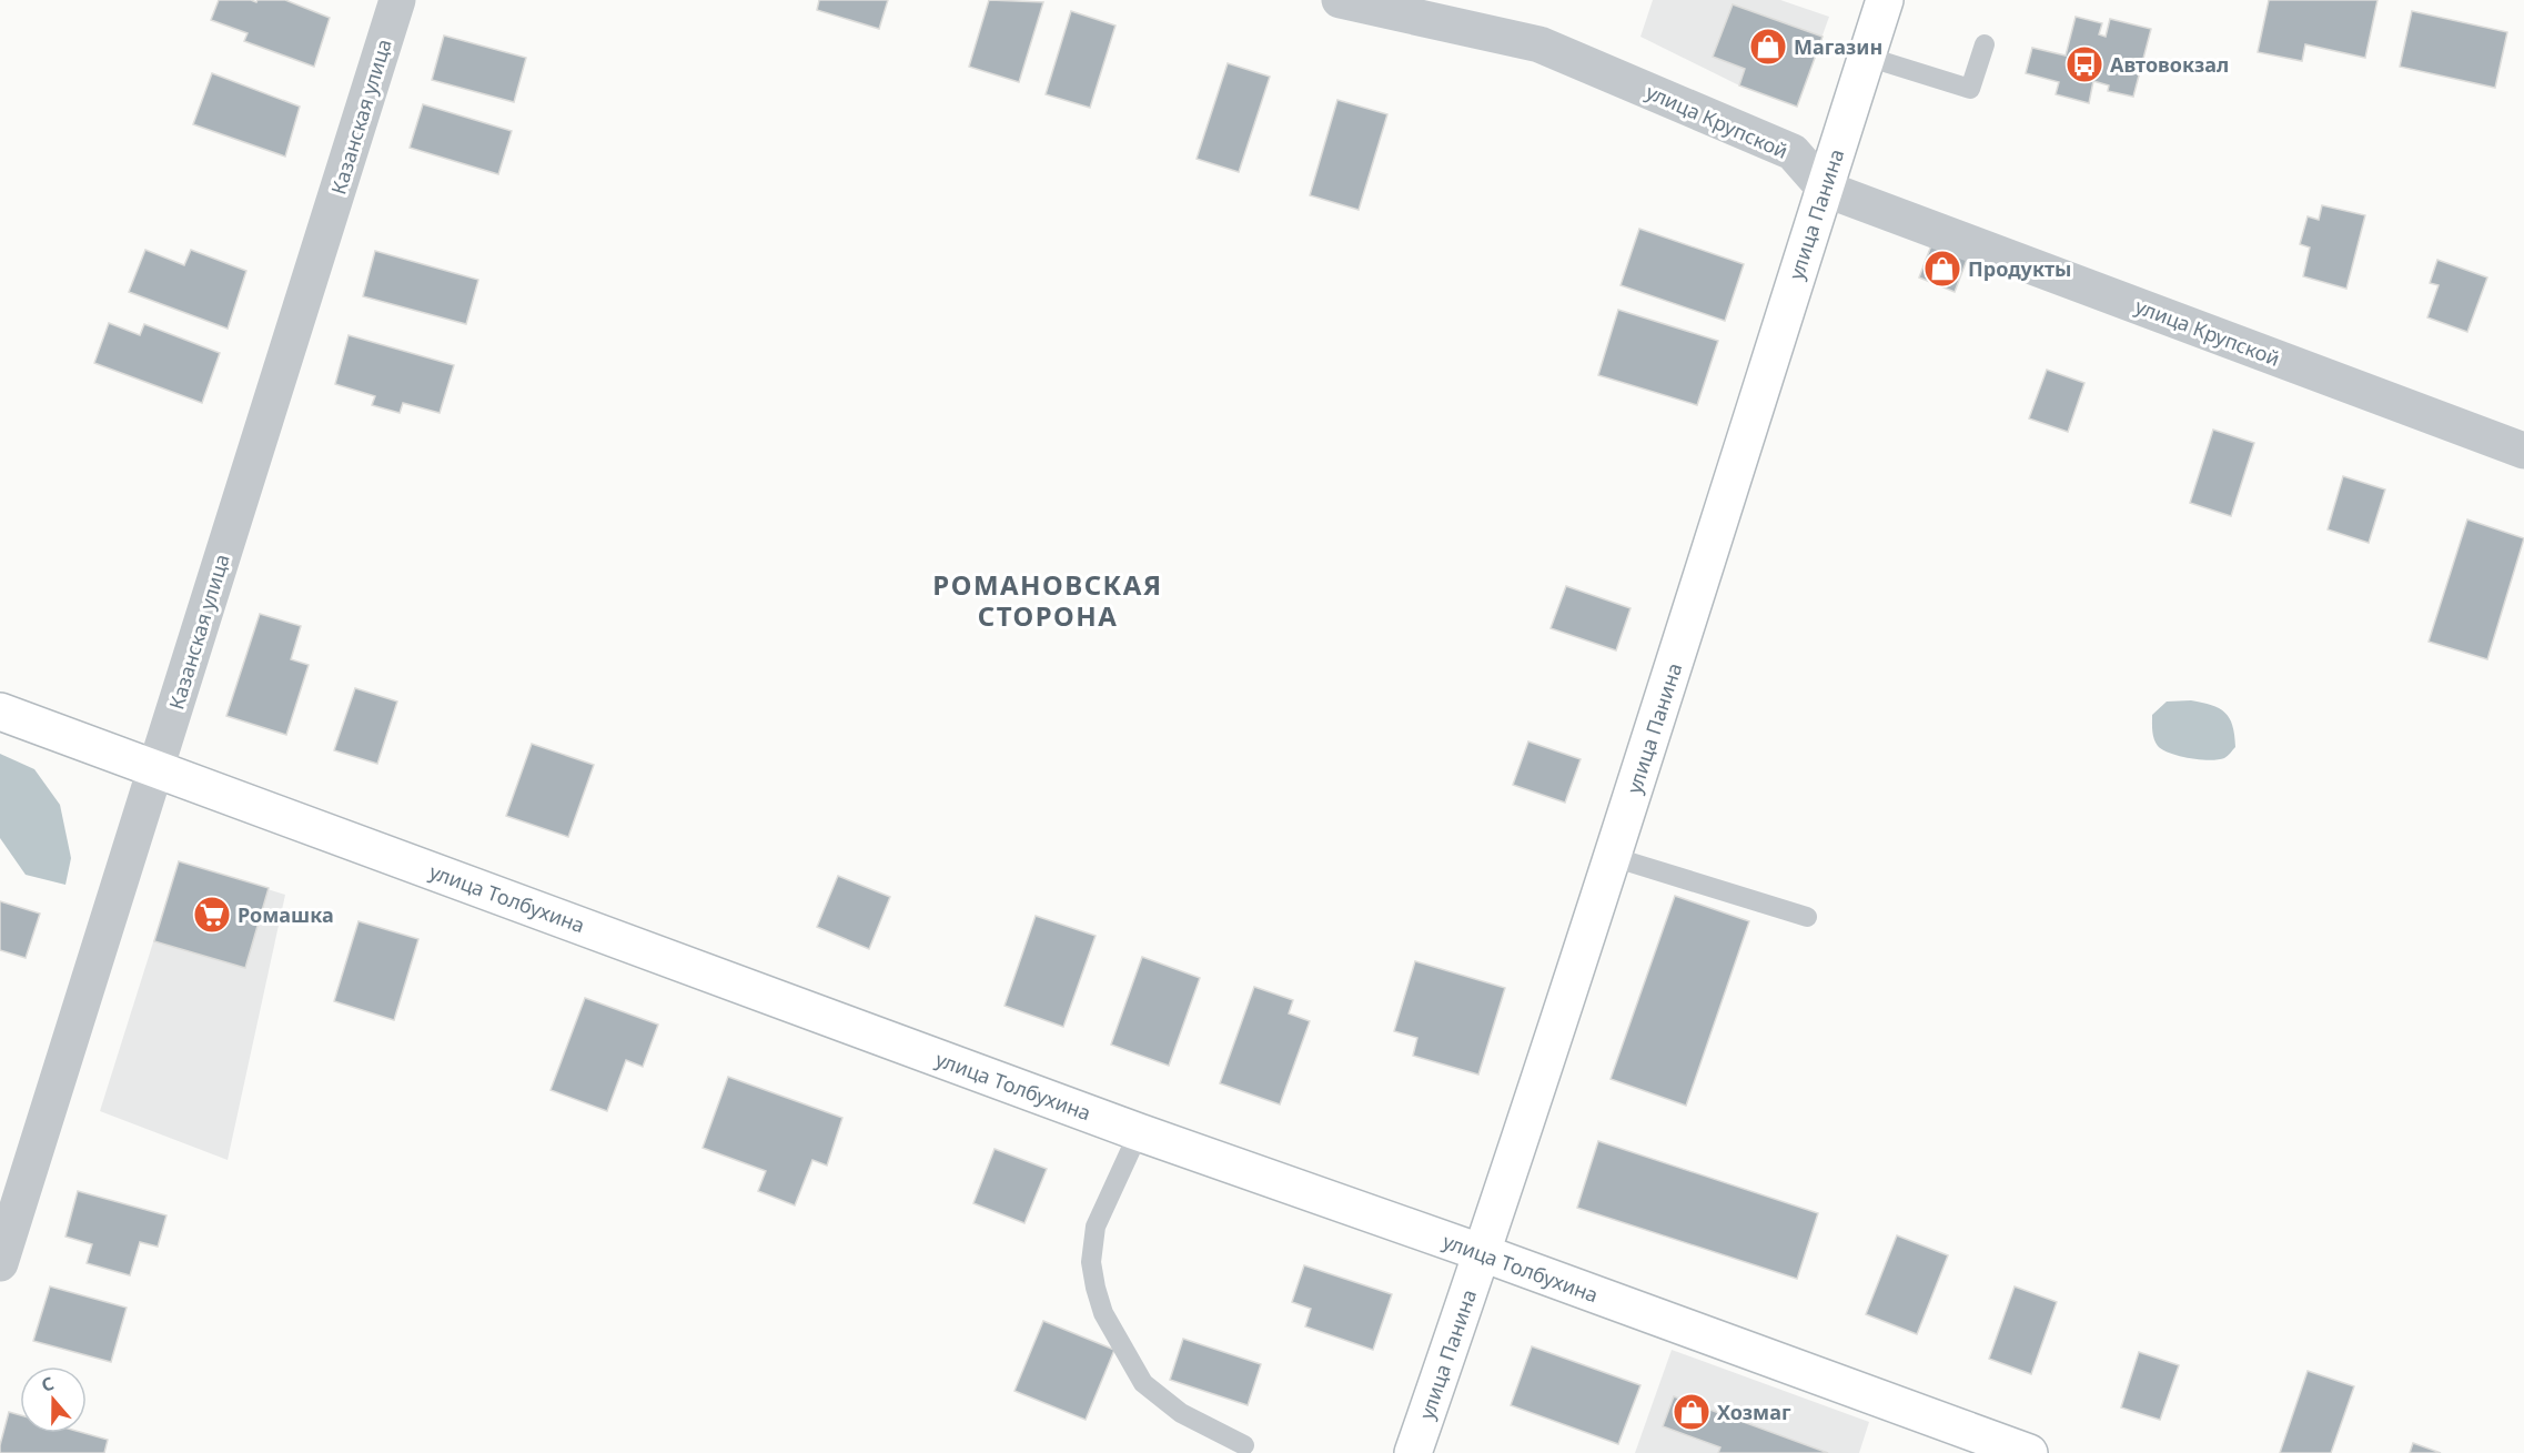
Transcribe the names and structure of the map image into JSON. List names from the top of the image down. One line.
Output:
{"streets":{"main road":["улица Панина","улица Толбухина"],"street":["Казанская улица","улица Крупской"]},"crossings":[["Казанская улица","улица Толбухина"],["улица Крупской","улица Панина"],["улица Панина","улица Толбухина"]],"districts":["РОМАНОВСКАЯ СТОРОНА"],"places":{"shop":["Магазин","Продукты","Хозмаг"],"bus stop":["Автовокзал"],"supermarket":["Ромашка"]},"north":"top"}
